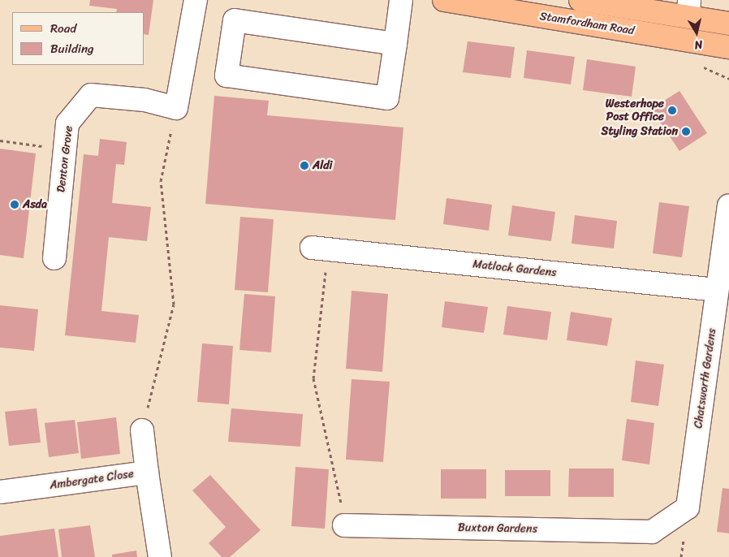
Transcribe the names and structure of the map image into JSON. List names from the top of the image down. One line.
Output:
{"streets":{"main road":["Stamfordham Road"],"street":["Denton Grove","Matlock Gardens","Chatsworth Gardens","Ambergate Close","Buxton Gardens"]},"crossings":[["Matlock Gardens","Chatsworth Gardens"],["Chatsworth Gardens","Buxton Gardens"]],"places":["Westerhope Post Office","Styling Station","Aldi","Asda"],"legend":["Road","Building"],"north":"bottom"}
